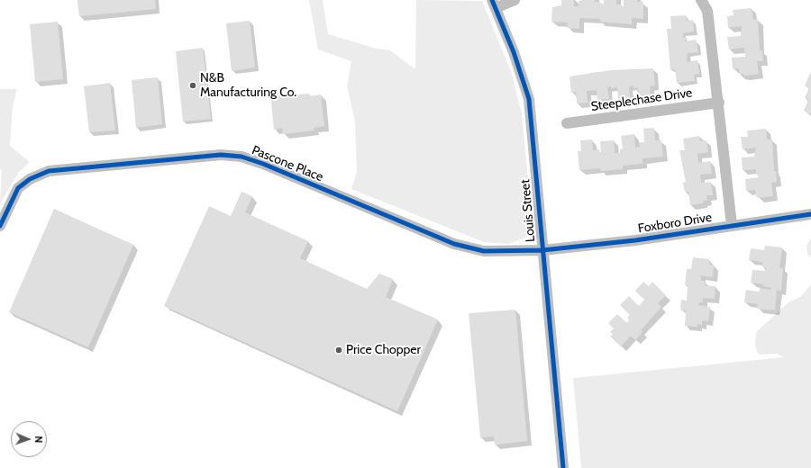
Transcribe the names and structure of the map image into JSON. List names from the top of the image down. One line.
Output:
{"streets":{"street":["Steeplechase Drive","Pascone Place","Louis Street","Foxboro Drive"]},"crossings":[["Pascone Place","Louis Street"],["Pascone Place","Foxboro Drive"],["Louis Street","Foxboro Drive"]],"places":["N&B Manufacturing Co.","Price Chopper"],"north":"right"}
